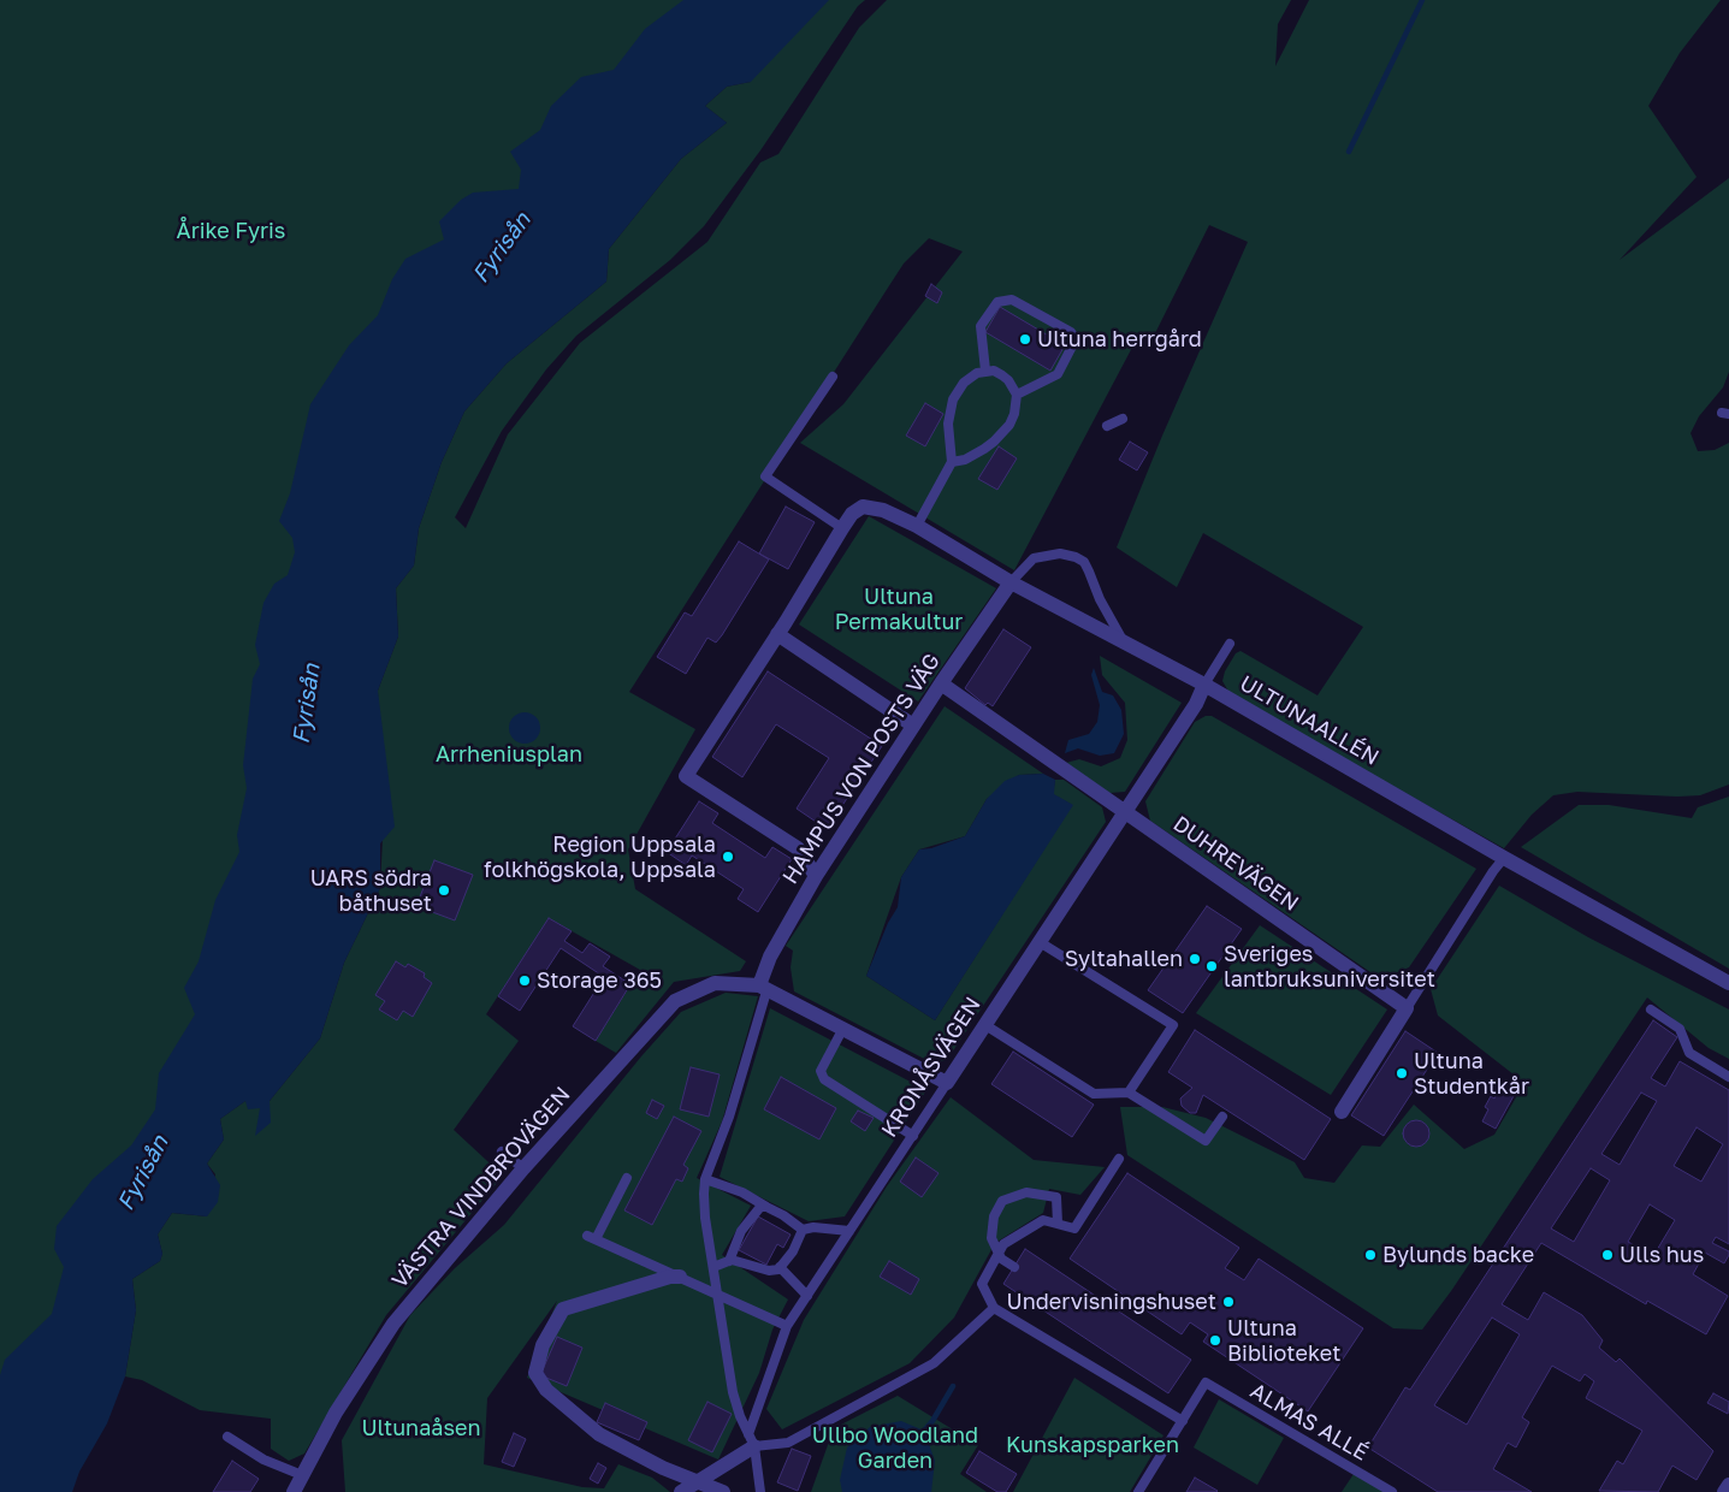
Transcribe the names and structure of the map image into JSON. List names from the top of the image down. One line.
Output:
{"streets":{"street":["ULTUNAALLÉN","HAMPUS VON POSTS VÄG","DUHREVÄGEN","KRONÅSVÄGEN","VÄSTRA VINDBROVÄGEN"],"lane":["ALMAS ALLÉ"]},"crossings":[["ULTUNAALLÉN","HAMPUS VON POSTS VÄG"],["ULTUNAALLÉN","KRONÅSVÄGEN"],["HAMPUS VON POSTS VÄG","DUHREVÄGEN"],["HAMPUS VON POSTS VÄG","KRONÅSVÄGEN"],["HAMPUS VON POSTS VÄG","VÄSTRA VINDBROVÄGEN"],["DUHREVÄGEN","KRONÅSVÄGEN"]],"water":["Fyrisån"],"parks":["Årike Fyris","Ultuna Permakultur","Arrheniusplan","Ultunaåsen","Ullbo Woodland Garden","Kunskapsparken"],"places":["Ultuna herrgård","Region Uppsala folkhögskola, Uppsala","UARS södra båthuset","Syltahallen","Sveriges lantbruksuniversitet","Storage 365","Ultuna Studentkår","Bylunds backe","Ulls hus","Undervisningshuset","Ultuna Biblioteket"]}
